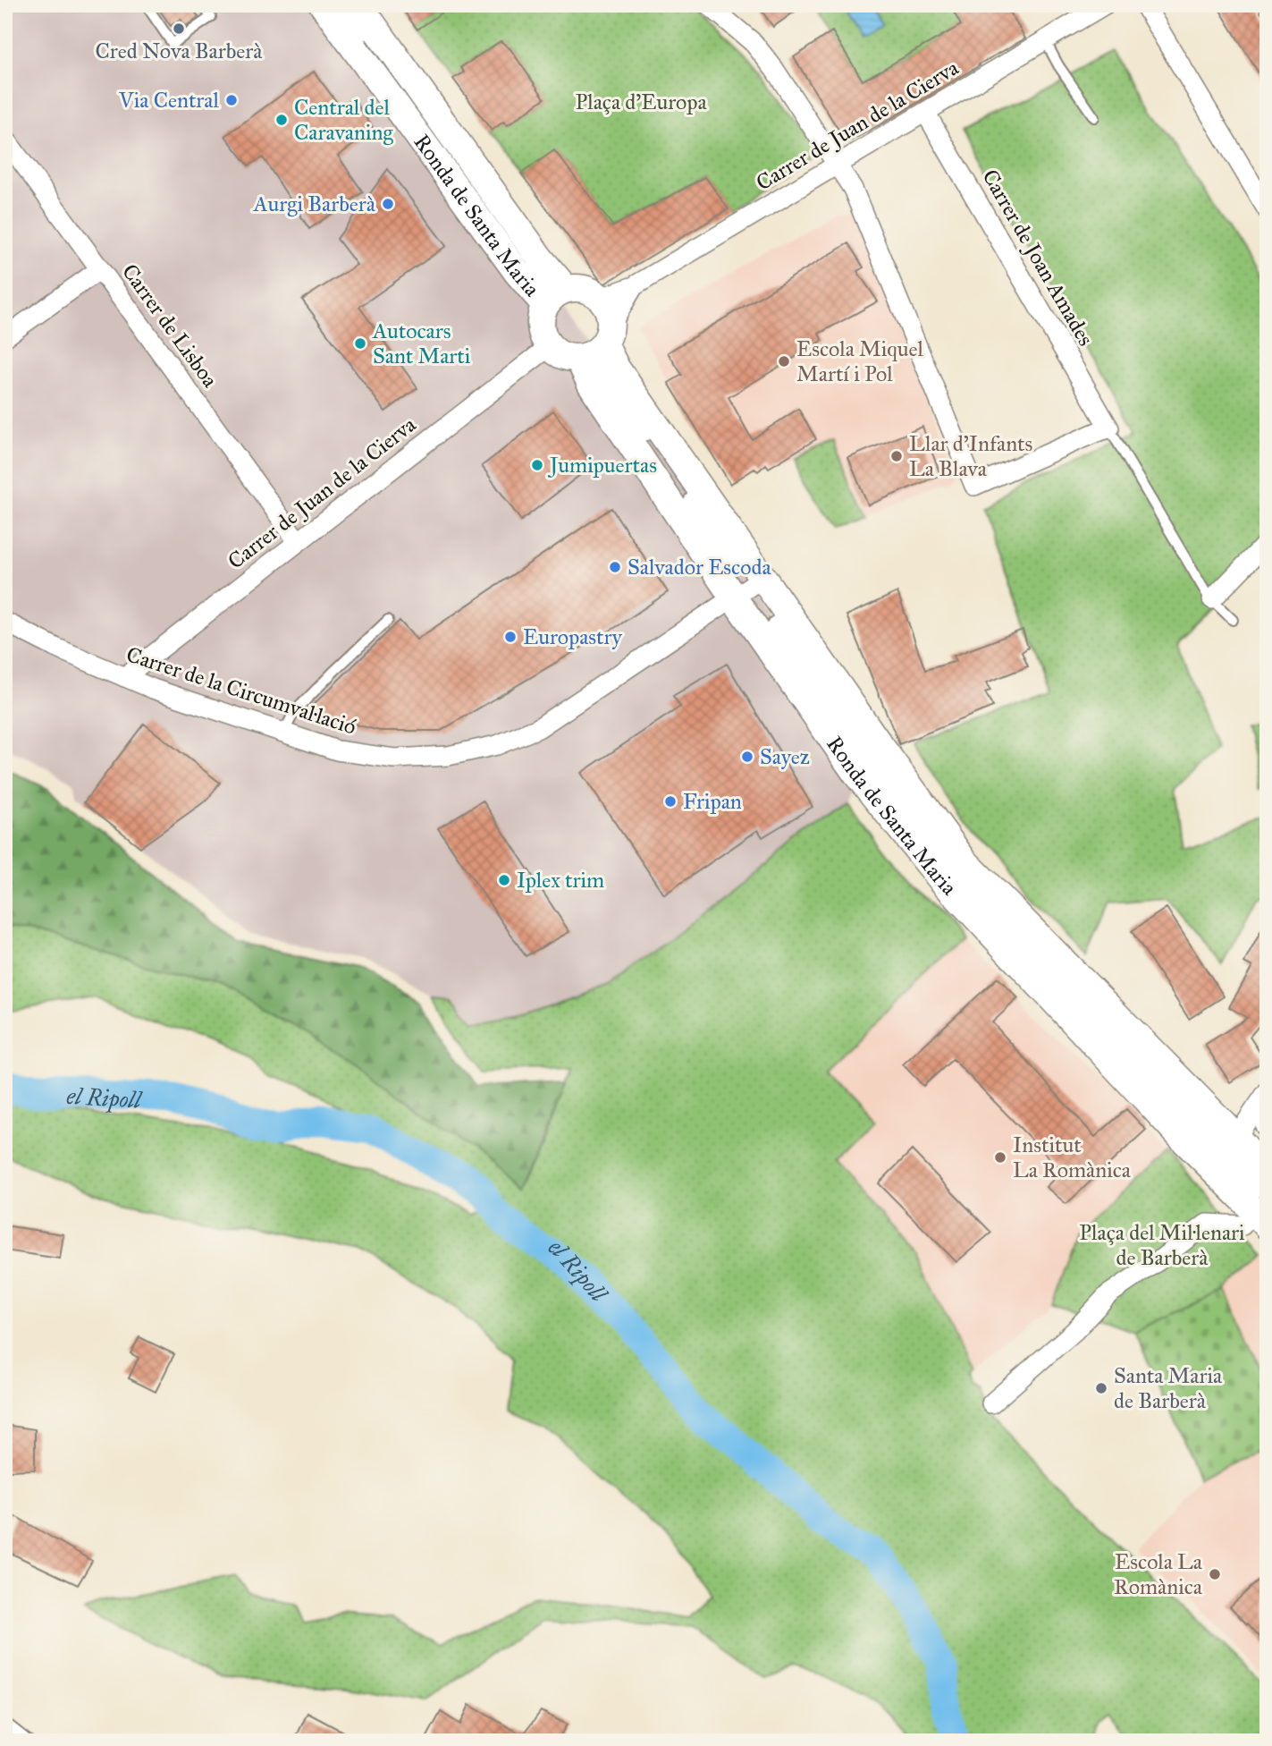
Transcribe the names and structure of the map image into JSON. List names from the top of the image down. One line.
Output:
{"streets":{"street":["Carrer de Juan de la Cierva","Ronda de Santa Maria","Carrer de Joan Amades","Carrer de Lisboa","Carrer de la Circumval·lació"]},"crossings":[["Carrer de Juan de la Cierva","Ronda de Santa Maria"],["Carrer de Juan de la Cierva","Carrer de Joan Amades"],["Carrer de Juan de la Cierva","Carrer de Lisboa"],["Carrer de Juan de la Cierva","Carrer de la Circumval·lació"],["Ronda de Santa Maria","Carrer de la Circumval·lació"]],"water":["el Ripoll"],"parks":["Plaça d'Europa","Plaça del Mil·lenari de Barberà"],"places":["Cred Nova Barberà","Via Central","Central del Caravaning","Aurgi Barberà","Autocars Sant Marti","Escola Miquel Martí i Pol","Llar d'Infants La Blava","Jumipuertas","Salvador Escoda","Europastry","Sayez","Fripan","Iplex trim","Institut La Romànica","Santa Maria de Barberà","Escola La Romànica"]}
